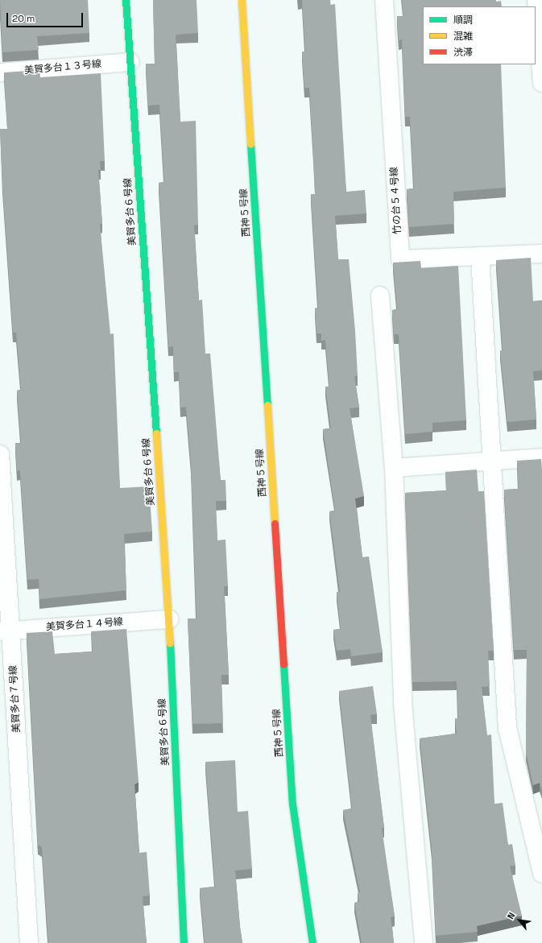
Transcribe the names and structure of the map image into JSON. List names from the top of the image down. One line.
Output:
{"streets":{"street":["美賀多台１３号線","竹の台５４号線","美賀多台６号線","西神５号線","美賀多台１４号線","美賀多台７号線"]},"crossings":[["美賀多台１３号線","美賀多台６号線"],["美賀多台６号線","美賀多台１４号線"],["美賀多台１４号線","美賀多台７号線"]],"legend":["順調","混雑","渋滞"],"scale_bar":"20 m","north":"top left"}
